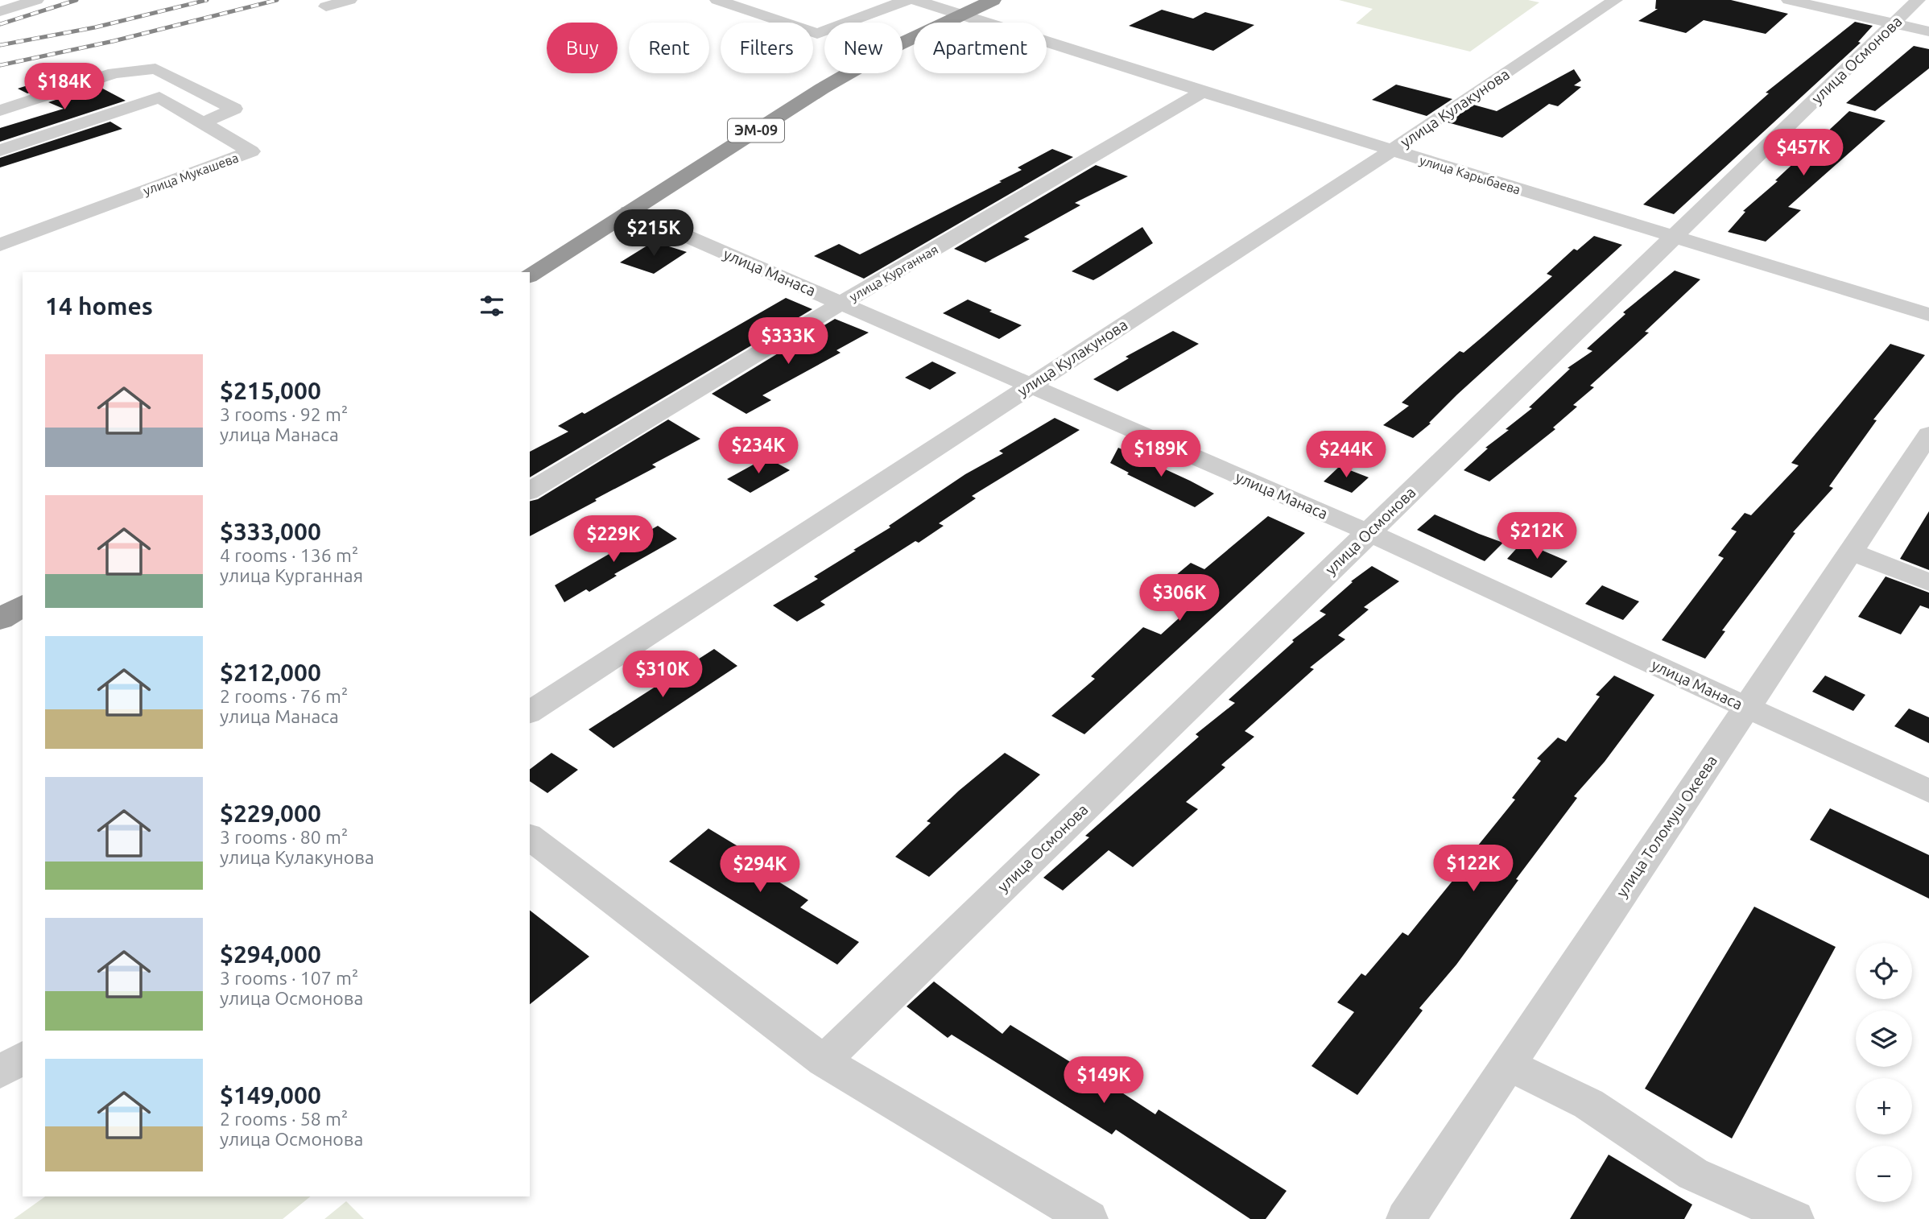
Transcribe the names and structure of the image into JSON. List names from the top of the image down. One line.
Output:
{"streets":{"highway":["ЭМ-09"],"street":["улица Осмонова","улица Кулакунова","улица Мукашева","улица Карыбаева","улица Манаса","улица Курганная","улица Толомуш Океева"]},"crossings":[["улица Осмонова","улица Карыбаева"],["улица Осмонова","улица Манаса"],["улица Кулакунова","улица Карыбаева"],["улица Кулакунова","улица Манаса"],["ЭМ-09","улица Карыбаева"],["ЭМ-09","улица Манаса"],["улица Карыбаева","улица Курганная"],["улица Манаса","улица Курганная"],["улица Манаса","улица Толомуш Океева"]],"page":{"chip":["Buy","Rent","Filters","New","Apartment"],"price":["$184K","$457K","$215K","$333K","$234K","$189K","$244K","$212K","$229K","$306K","$310K","$122K","$294K","$149K"],"heading":"14 homes","list":[{"name":"$215,000","note":"3 rooms · 92 m² · улица Манаса"},{"name":"$333,000","note":"4 rooms · 136 m² · улица Курганная"},{"name":"$212,000","note":"2 rooms · 76 m² · улица Манаса"},{"name":"$229,000","note":"3 rooms · 80 m² · улица Кулакунова"},{"name":"$294,000","note":"3 rooms · 107 m² · улица Осмонова"},{"name":"$149,000","note":"2 rooms · 58 m² · улица Осмонова"}],"map_buttons":["+","−"]}}
